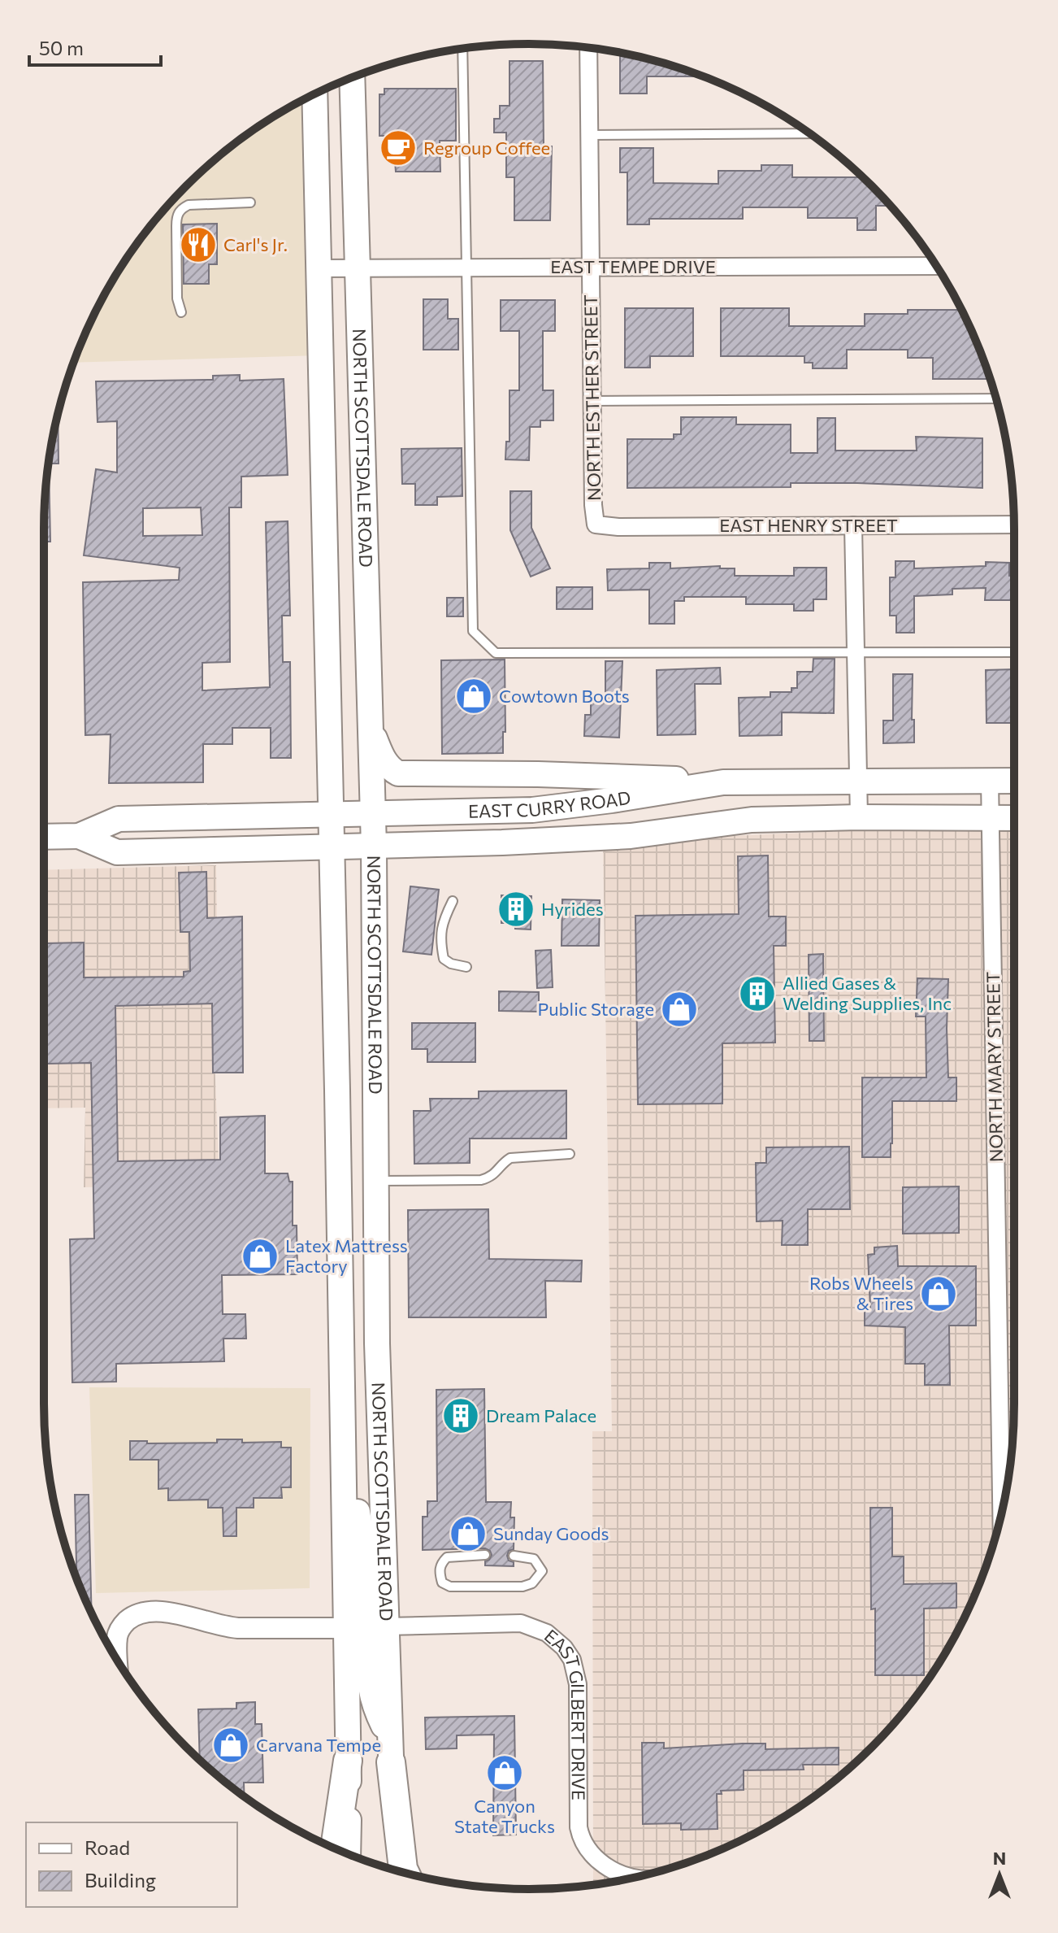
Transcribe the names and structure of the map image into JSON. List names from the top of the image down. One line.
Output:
{"streets":{"main road":["NORTH SCOTTSDALE ROAD","EAST CURRY ROAD"],"street":["EAST TEMPE DRIVE","NORTH ESTHER STREET","EAST HENRY STREET","NORTH MARY STREET","EAST GILBERT DRIVE"]},"crossings":[["EAST TEMPE DRIVE","NORTH ESTHER STREET"],["EAST TEMPE DRIVE","NORTH SCOTTSDALE ROAD"],["NORTH ESTHER STREET","EAST HENRY STREET"],["NORTH SCOTTSDALE ROAD","EAST CURRY ROAD"],["NORTH SCOTTSDALE ROAD","EAST GILBERT DRIVE"],["EAST CURRY ROAD","NORTH MARY STREET"]],"places":{"cafe":["Regroup Coffee"],"restaurant":["Carl's Jr."],"shop":["Cowtown Boots","Public Storage","Latex Mattress Factory","Robs Wheels & Tires","Sunday Goods","Carvana Tempe","Canyon State Trucks"],"building":["Hyrides","Allied Gases & Welding Supplies, Inc","Dream Palace"]},"legend":["Road","Building"],"scale_bar":"50 m","north":"top"}
